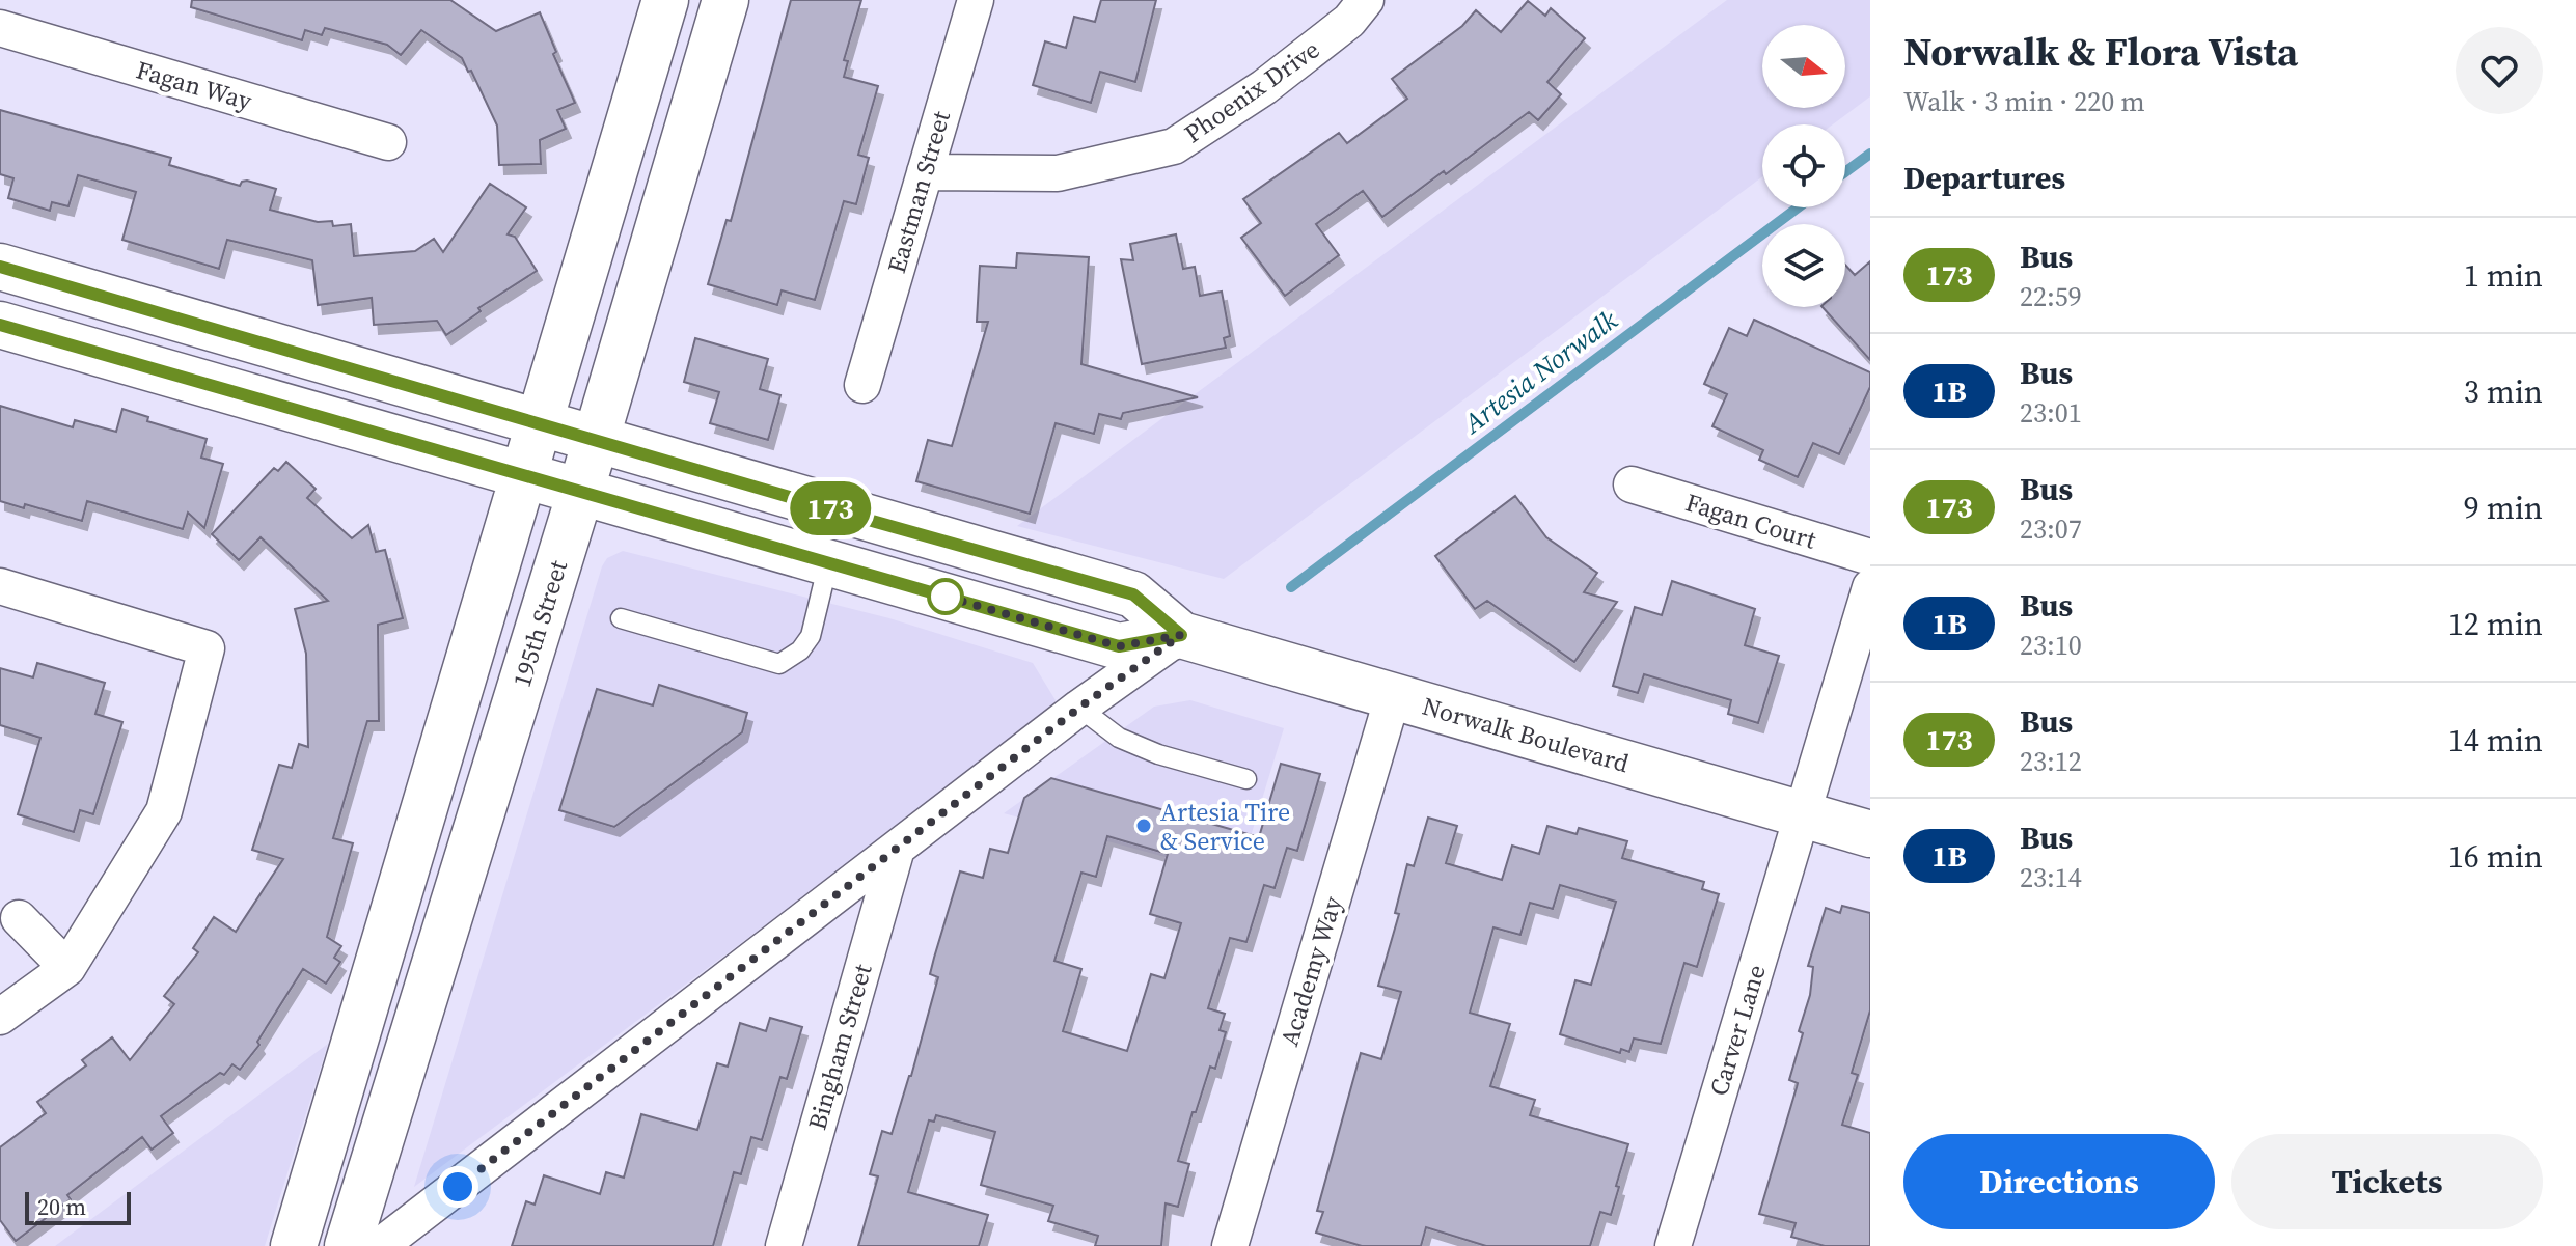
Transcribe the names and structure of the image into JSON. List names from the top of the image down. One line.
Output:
{"streets":{"main road":["195th Street","Norwalk Boulevard"],"street":["Fagan Way","Phoenix Drive","Eastman Street","Fagan Court","Academy Way","Carver Lane","Bingham Street"]},"crossings":[["Phoenix Drive","Eastman Street"],["195th Street","Norwalk Boulevard"],["Norwalk Boulevard","Academy Way"],["Norwalk Boulevard","Carver Lane"]],"water":["Artesia Norwalk"],"places":["Artesia Tire & Service"],"lines":["bus line 173"],"scale_bar":"20 m","north":"right","page":{"on_map":"173","heading":[["Norwalk & Flora Vista","Walk · 3 min · 220 m"],"Departures"],"list":[{"mark":"173","name":"Bus","note":"22:59","value":"1 min"},{"mark":"1B","name":"Bus","note":"23:01","value":"3 min"},{"mark":"173","name":"Bus","note":"23:07","value":"9 min"},{"mark":"1B","name":"Bus","note":"23:10","value":"12 min"},{"mark":"173","name":"Bus","note":"23:12","value":"14 min"},{"mark":"1B","name":"Bus","note":"23:14","value":"16 min"}],"buttons":["Directions","Tickets"],"scale":"20 m"}}
